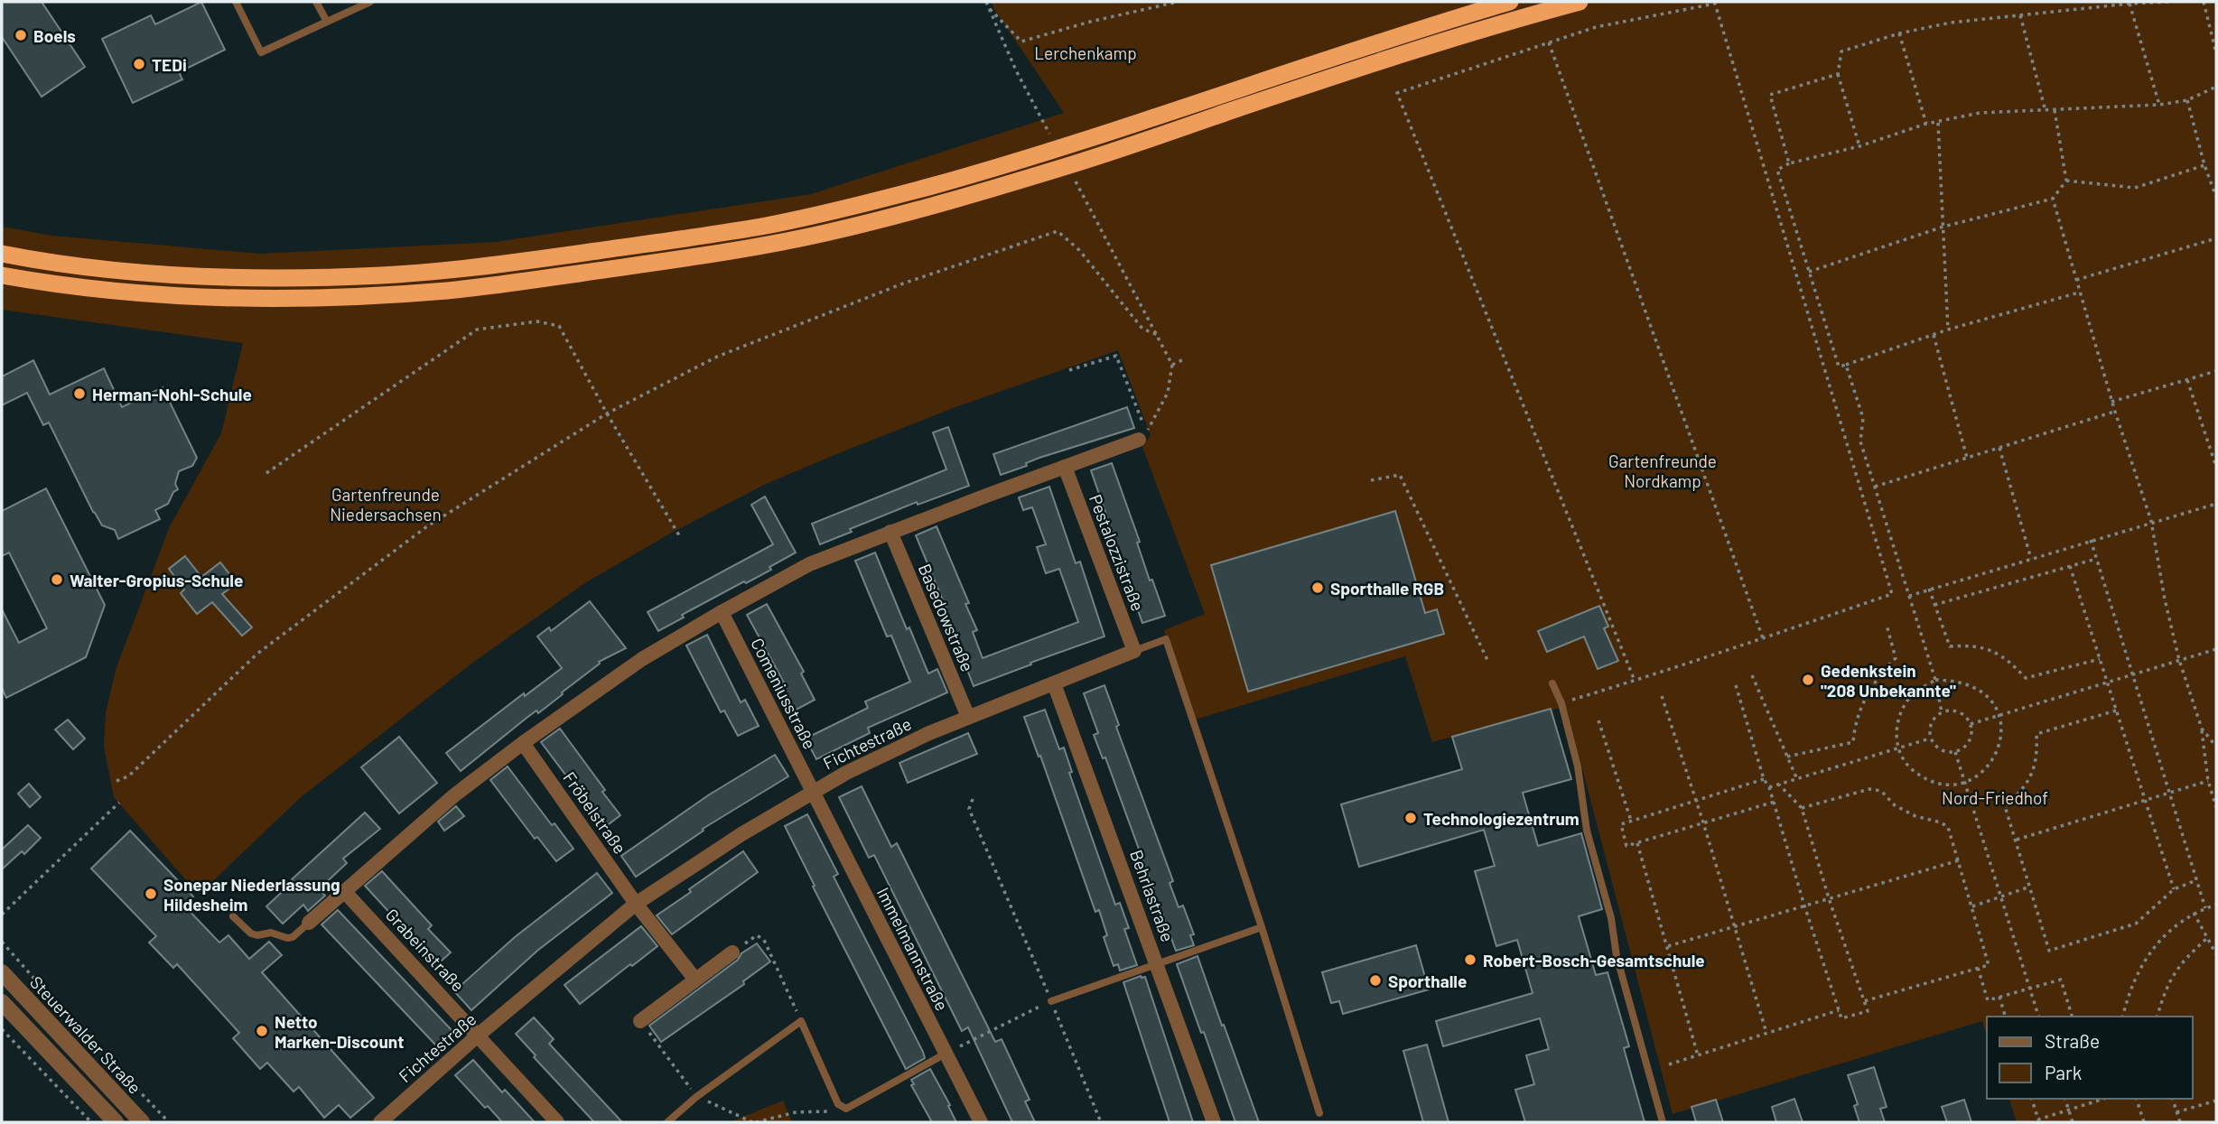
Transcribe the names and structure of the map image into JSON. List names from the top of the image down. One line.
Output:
{"streets":{"street":["Pestalozzistraße","Basedowstraße","Comeniusstraße","Fichtestraße","Fröbelstraße","Behrlastraße","Immelmannstraße","Grabeinstraße","Steuerwalder Straße"]},"crossings":[["Pestalozzistraße","Fichtestraße"],["Basedowstraße","Fichtestraße"],["Comeniusstraße","Fichtestraße"],["Comeniusstraße","Immelmannstraße"],["Fichtestraße","Fröbelstraße"],["Fichtestraße","Behrlastraße"],["Fichtestraße","Immelmannstraße"],["Fichtestraße","Grabeinstraße"]],"parks":["Lerchenkamp","Gartenfreunde Nordkamp","Gartenfreunde Niedersachsen","Nord-Friedhof"],"places":["Boels","TEDi","Herman-Nohl-Schule","Walter-Gropius-Schule","Sporthalle RGB","Gedenkstein \"208 Unbekannte\"","Technologiezentrum","Sonepar Niederlassung Hildesheim","Robert-Bosch-Gesamtschule","Sporthalle","Netto Marken-Discount"],"legend":["Straße","Park"]}
